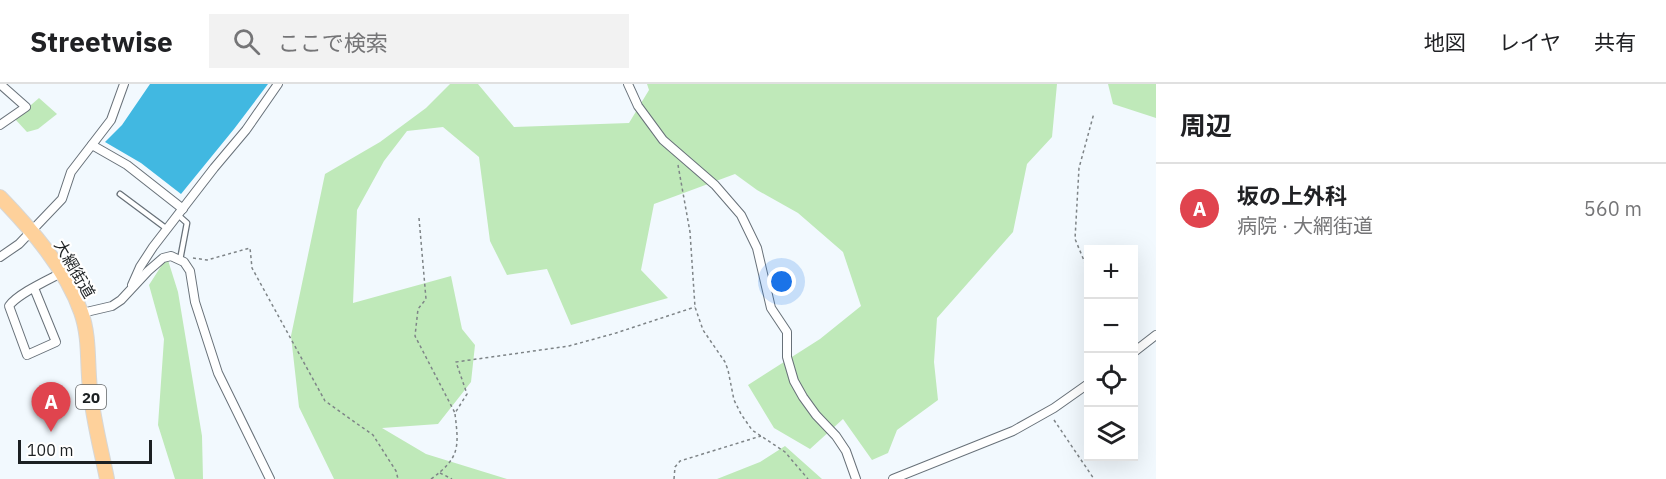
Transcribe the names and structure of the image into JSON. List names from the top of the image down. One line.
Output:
{"streets":{"main road":["大網街道","20"]},"scale_bar":"100 m","page":{"header":"Streetwise","search":"ここで検索","nav":["地図","レイヤ","共有"],"heading":"周辺","list":[{"mark":"A","name":"坂の上外科","note":"病院 · 大網街道","value":"560 m"}],"map_buttons":["+","−"],"pins":"A","scale":"100 m"}}
